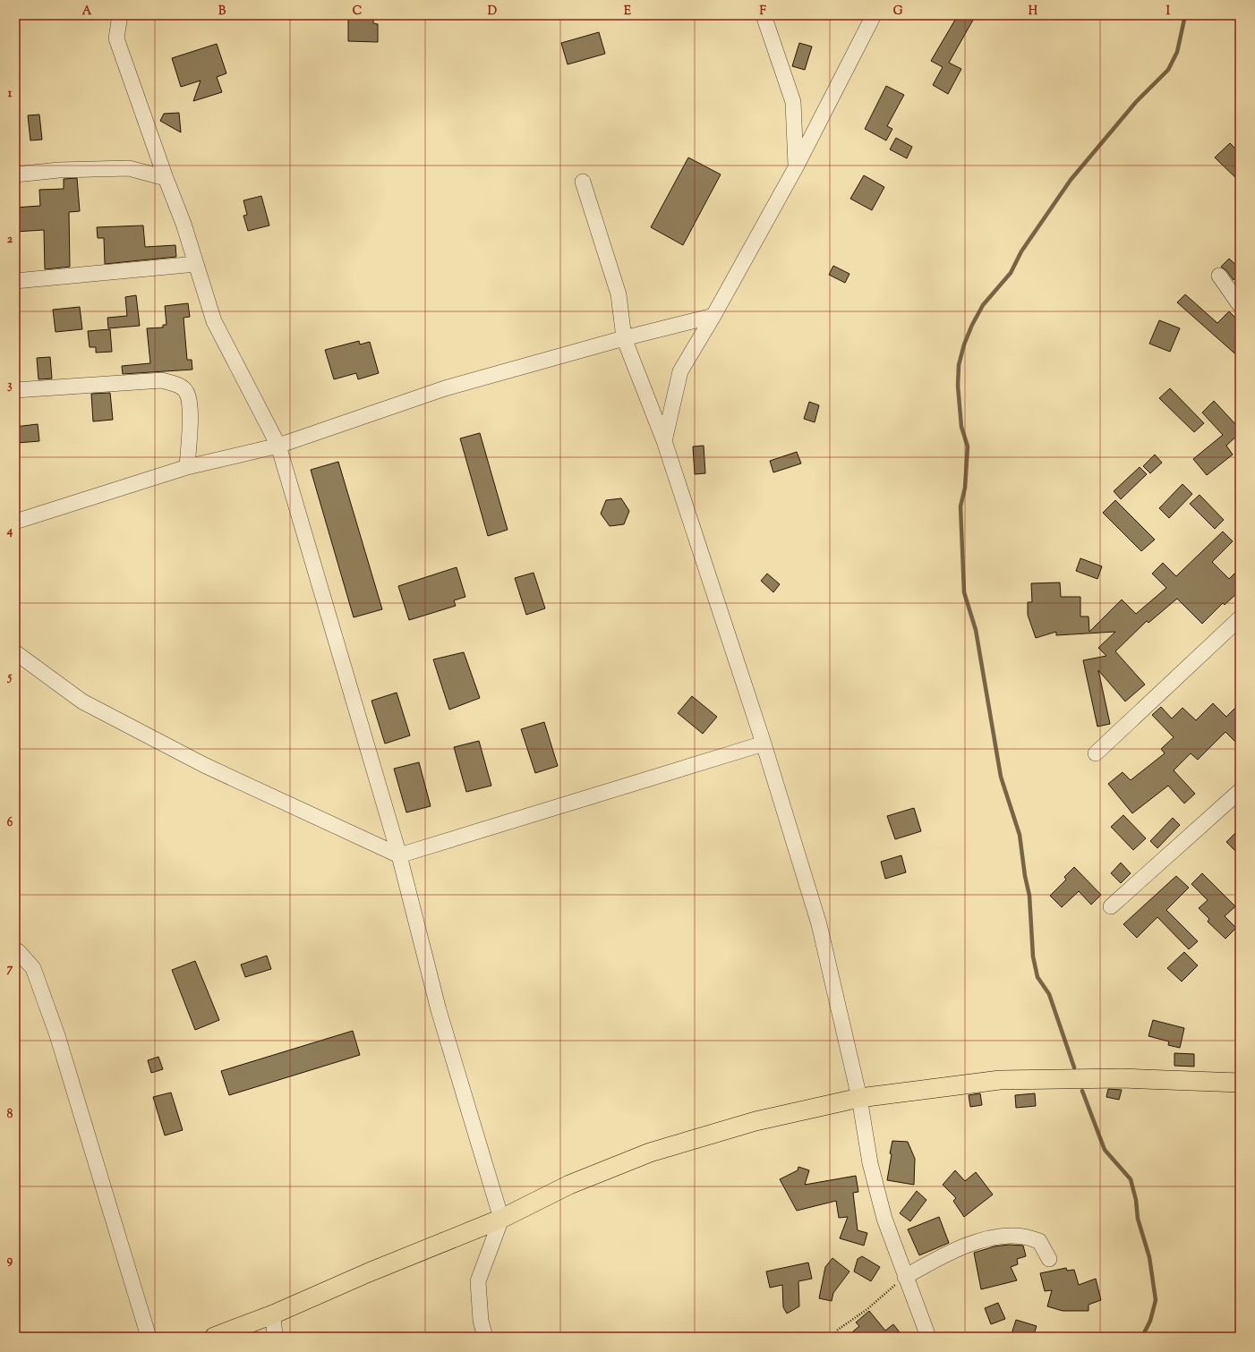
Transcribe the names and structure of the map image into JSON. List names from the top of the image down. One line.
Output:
{"grid":{"columns":["A","B","C","D","E","F","G","H","I"],"rows":["1","2","3","4","5","6","7","8","9"]}}
